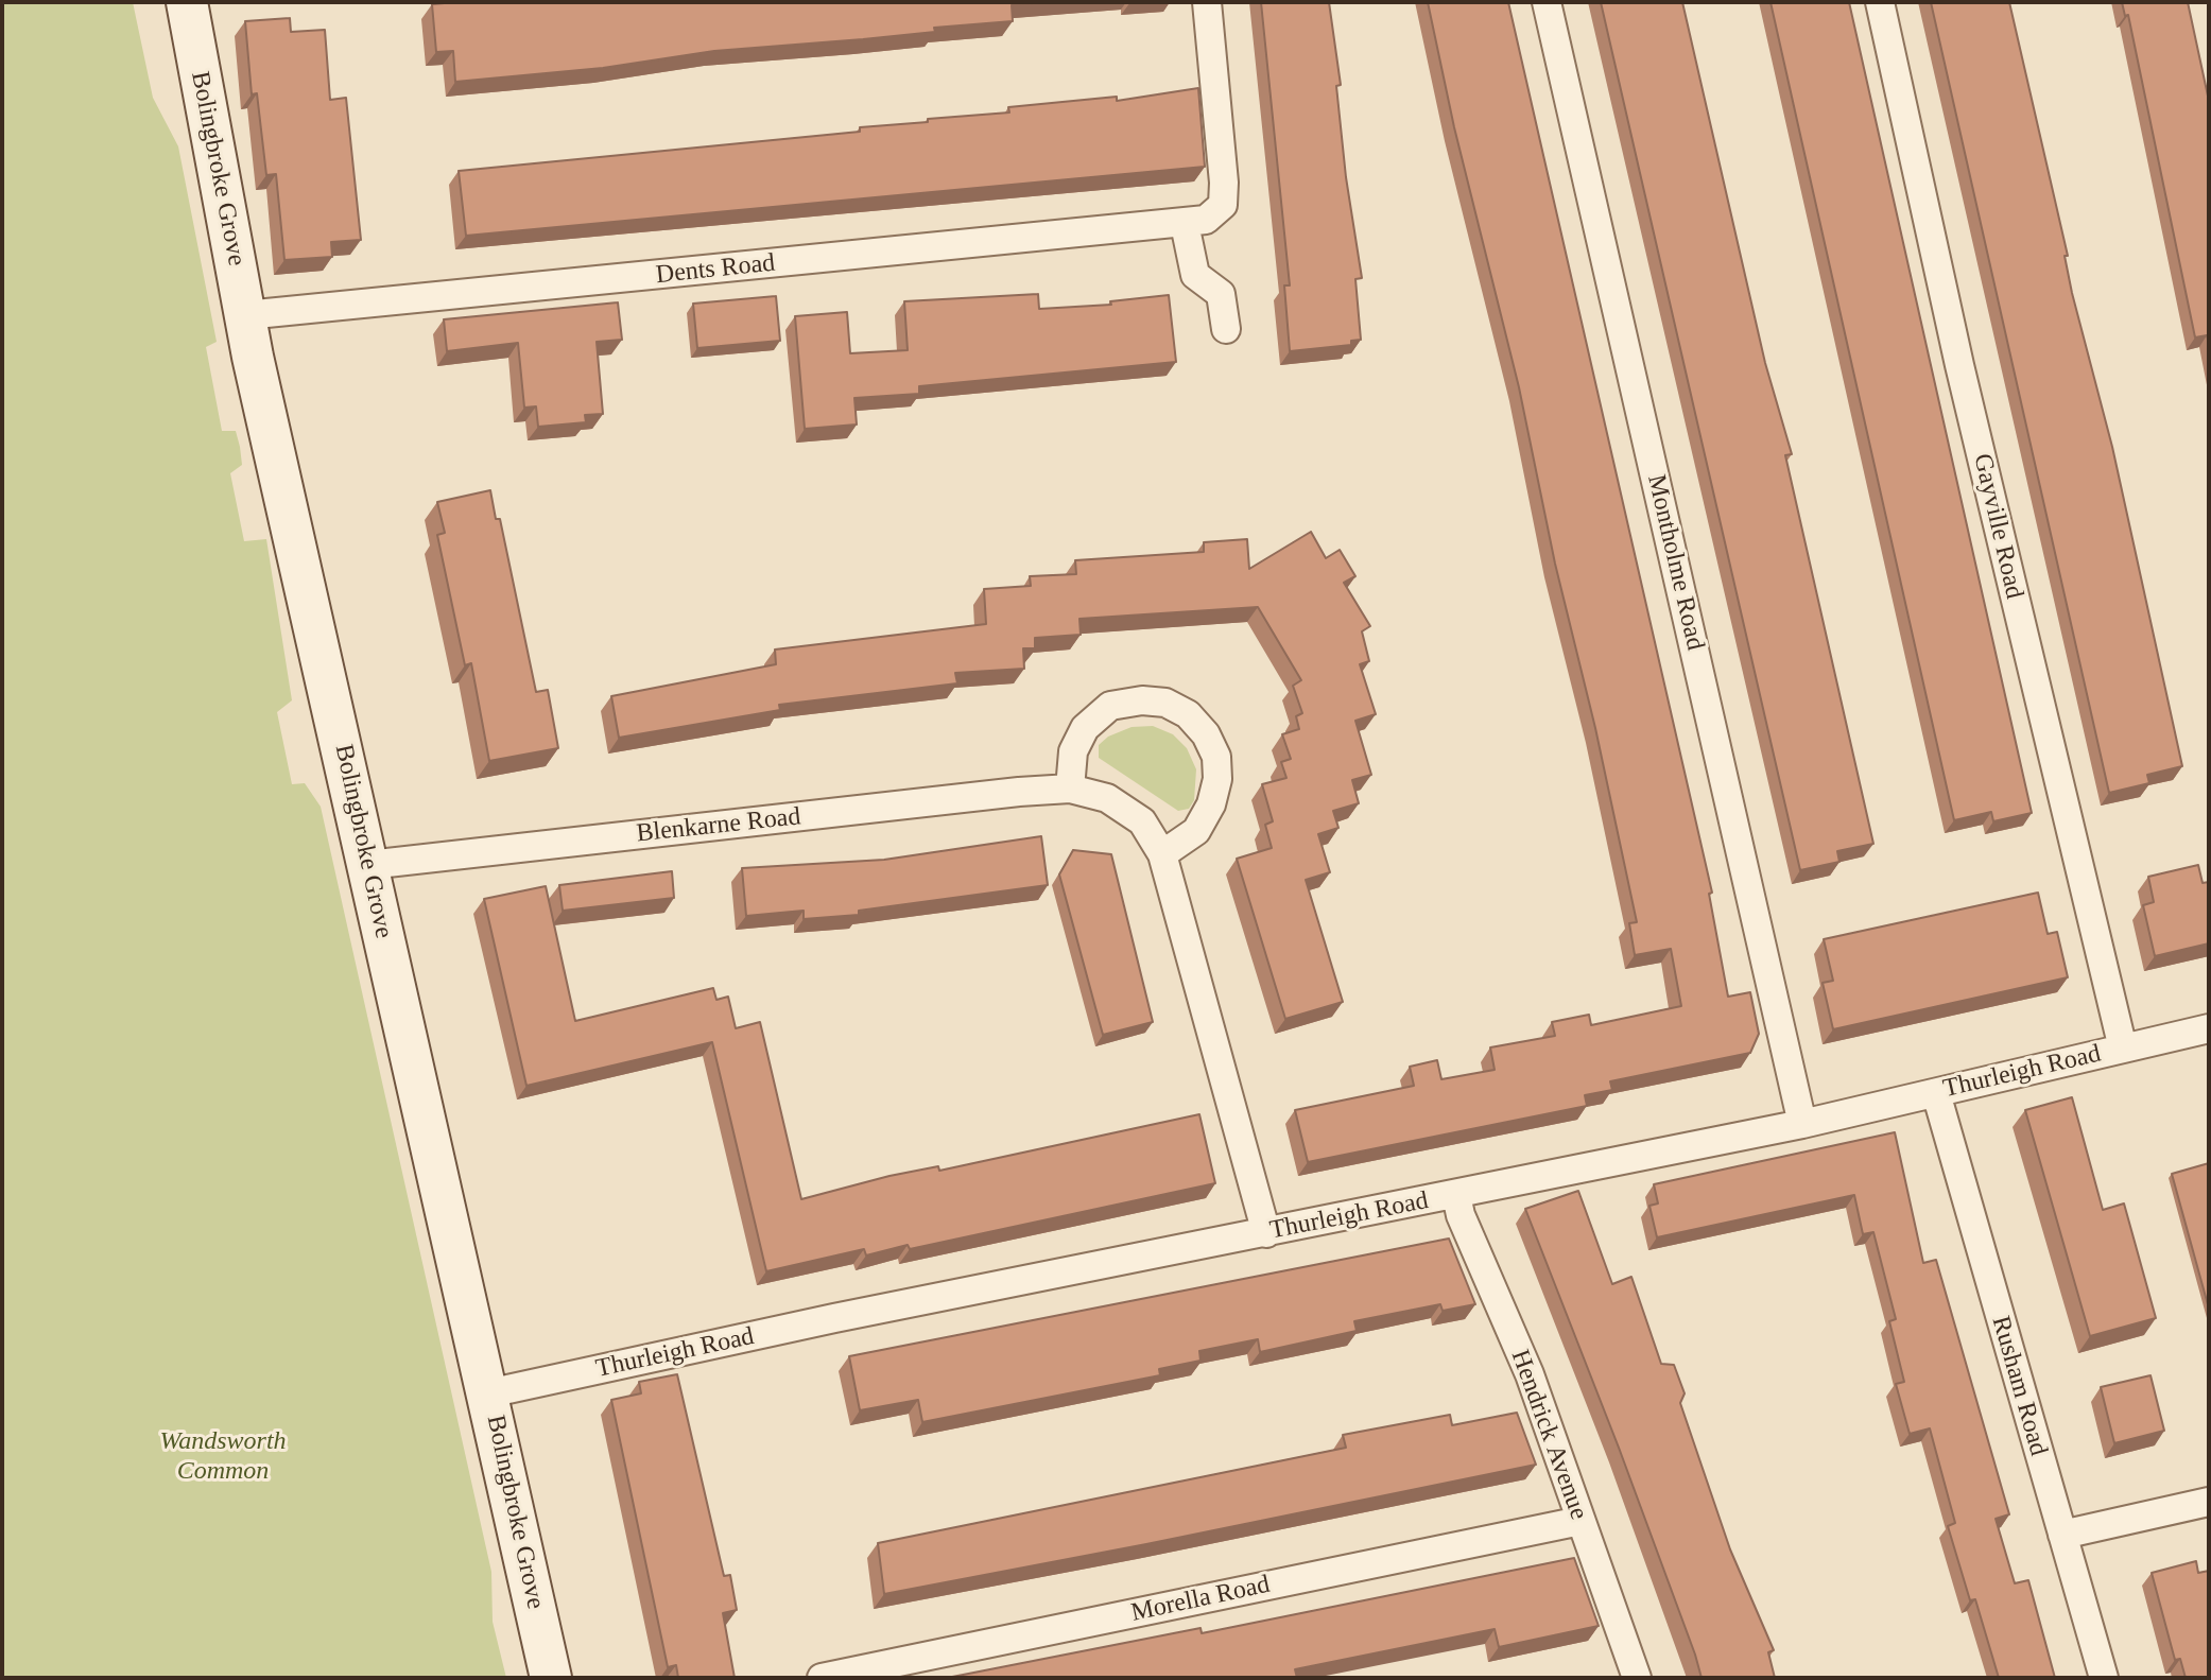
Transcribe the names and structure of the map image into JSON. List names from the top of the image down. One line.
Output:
{"streets":{"main road":["Bolingbroke Grove"],"street":["Dents Road","Gayville Road","Montholme Road","Blenkarne Road","Thurleigh Road","Rusham Road","Hendrick Avenue","Morella Road"]},"crossings":[["Bolingbroke Grove","Dents Road"],["Bolingbroke Grove","Blenkarne Road"],["Bolingbroke Grove","Thurleigh Road"],["Gayville Road","Thurleigh Road"],["Montholme Road","Thurleigh Road"],["Blenkarne Road","Thurleigh Road"],["Thurleigh Road","Rusham Road"],["Thurleigh Road","Hendrick Avenue"],["Hendrick Avenue","Morella Road"]],"parks":["Wandsworth Common"]}
